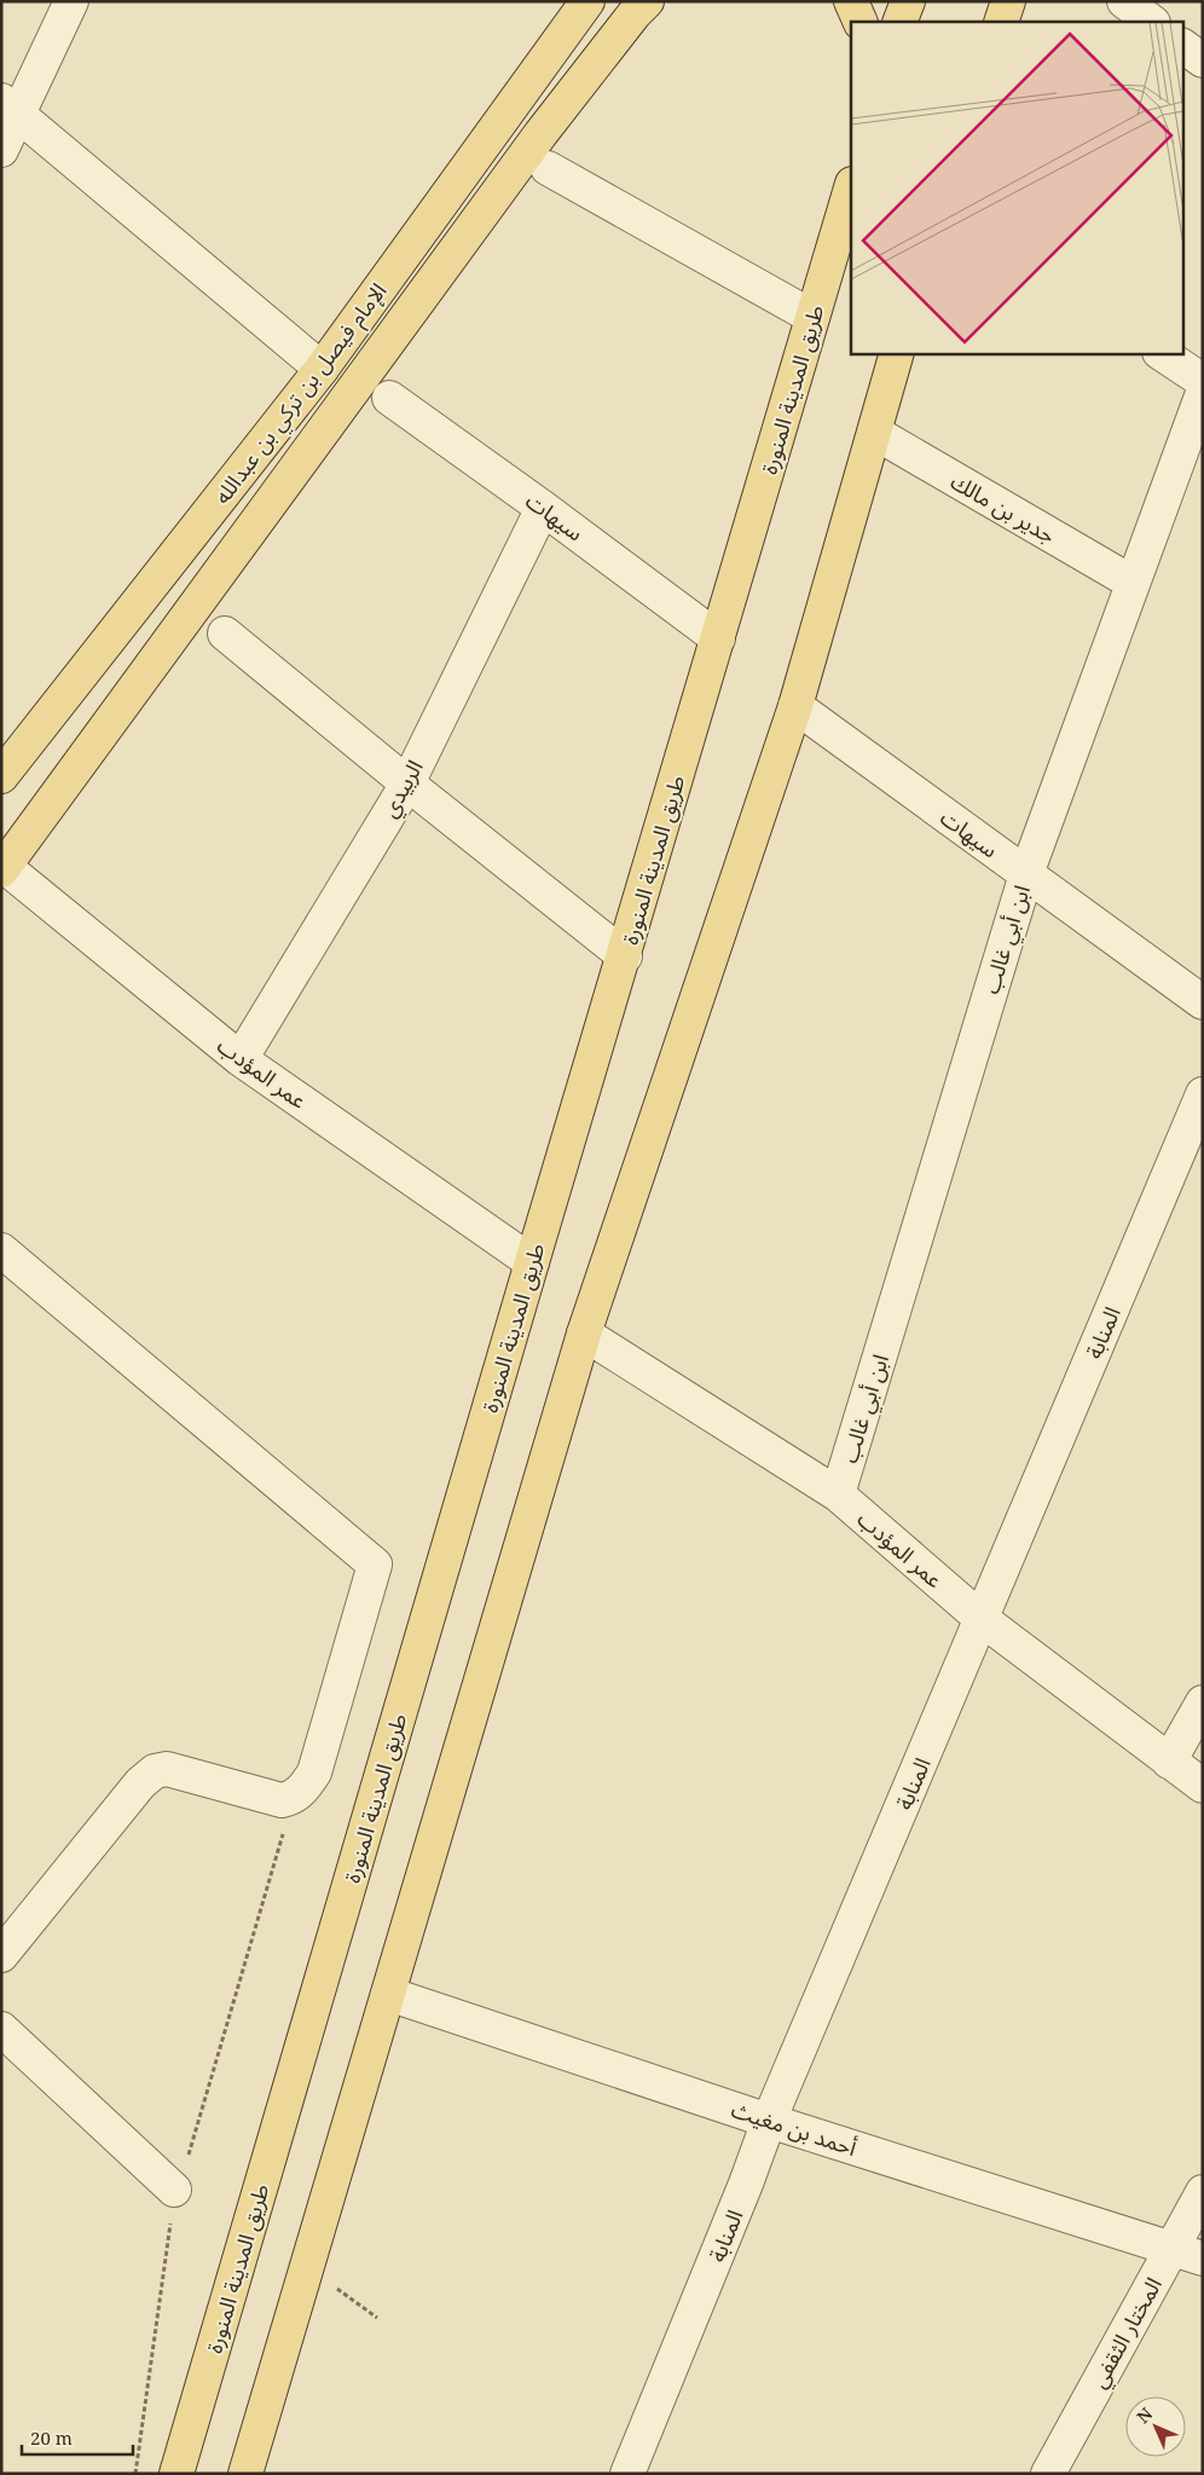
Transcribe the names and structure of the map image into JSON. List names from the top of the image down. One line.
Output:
{"streets":{"main road":["طريق المدينة المنورة","الإمام فيصل بن تركي بن عبدالله"],"street":["جدير بن مالك","سيهات","الربيدي","ابن أبي غالب","عمر المؤدب","المنابة","أحمد بن مغيث","المختار الثقفي"]},"crossings":[["طريق المدينة المنورة","سيهات"],["طريق المدينة المنورة","عمر المؤدب"],["جدير بن مالك","ابن أبي غالب"],["سيهات","الربيدي"],["سيهات","ابن أبي غالب"],["الربيدي","عمر المؤدب"],["ابن أبي غالب","عمر المؤدب"],["عمر المؤدب","المنابة"],["المنابة","أحمد بن مغيث"],["أحمد بن مغيث","المختار الثقفي"]],"scale_bar":"20 m","north":"top left"}
